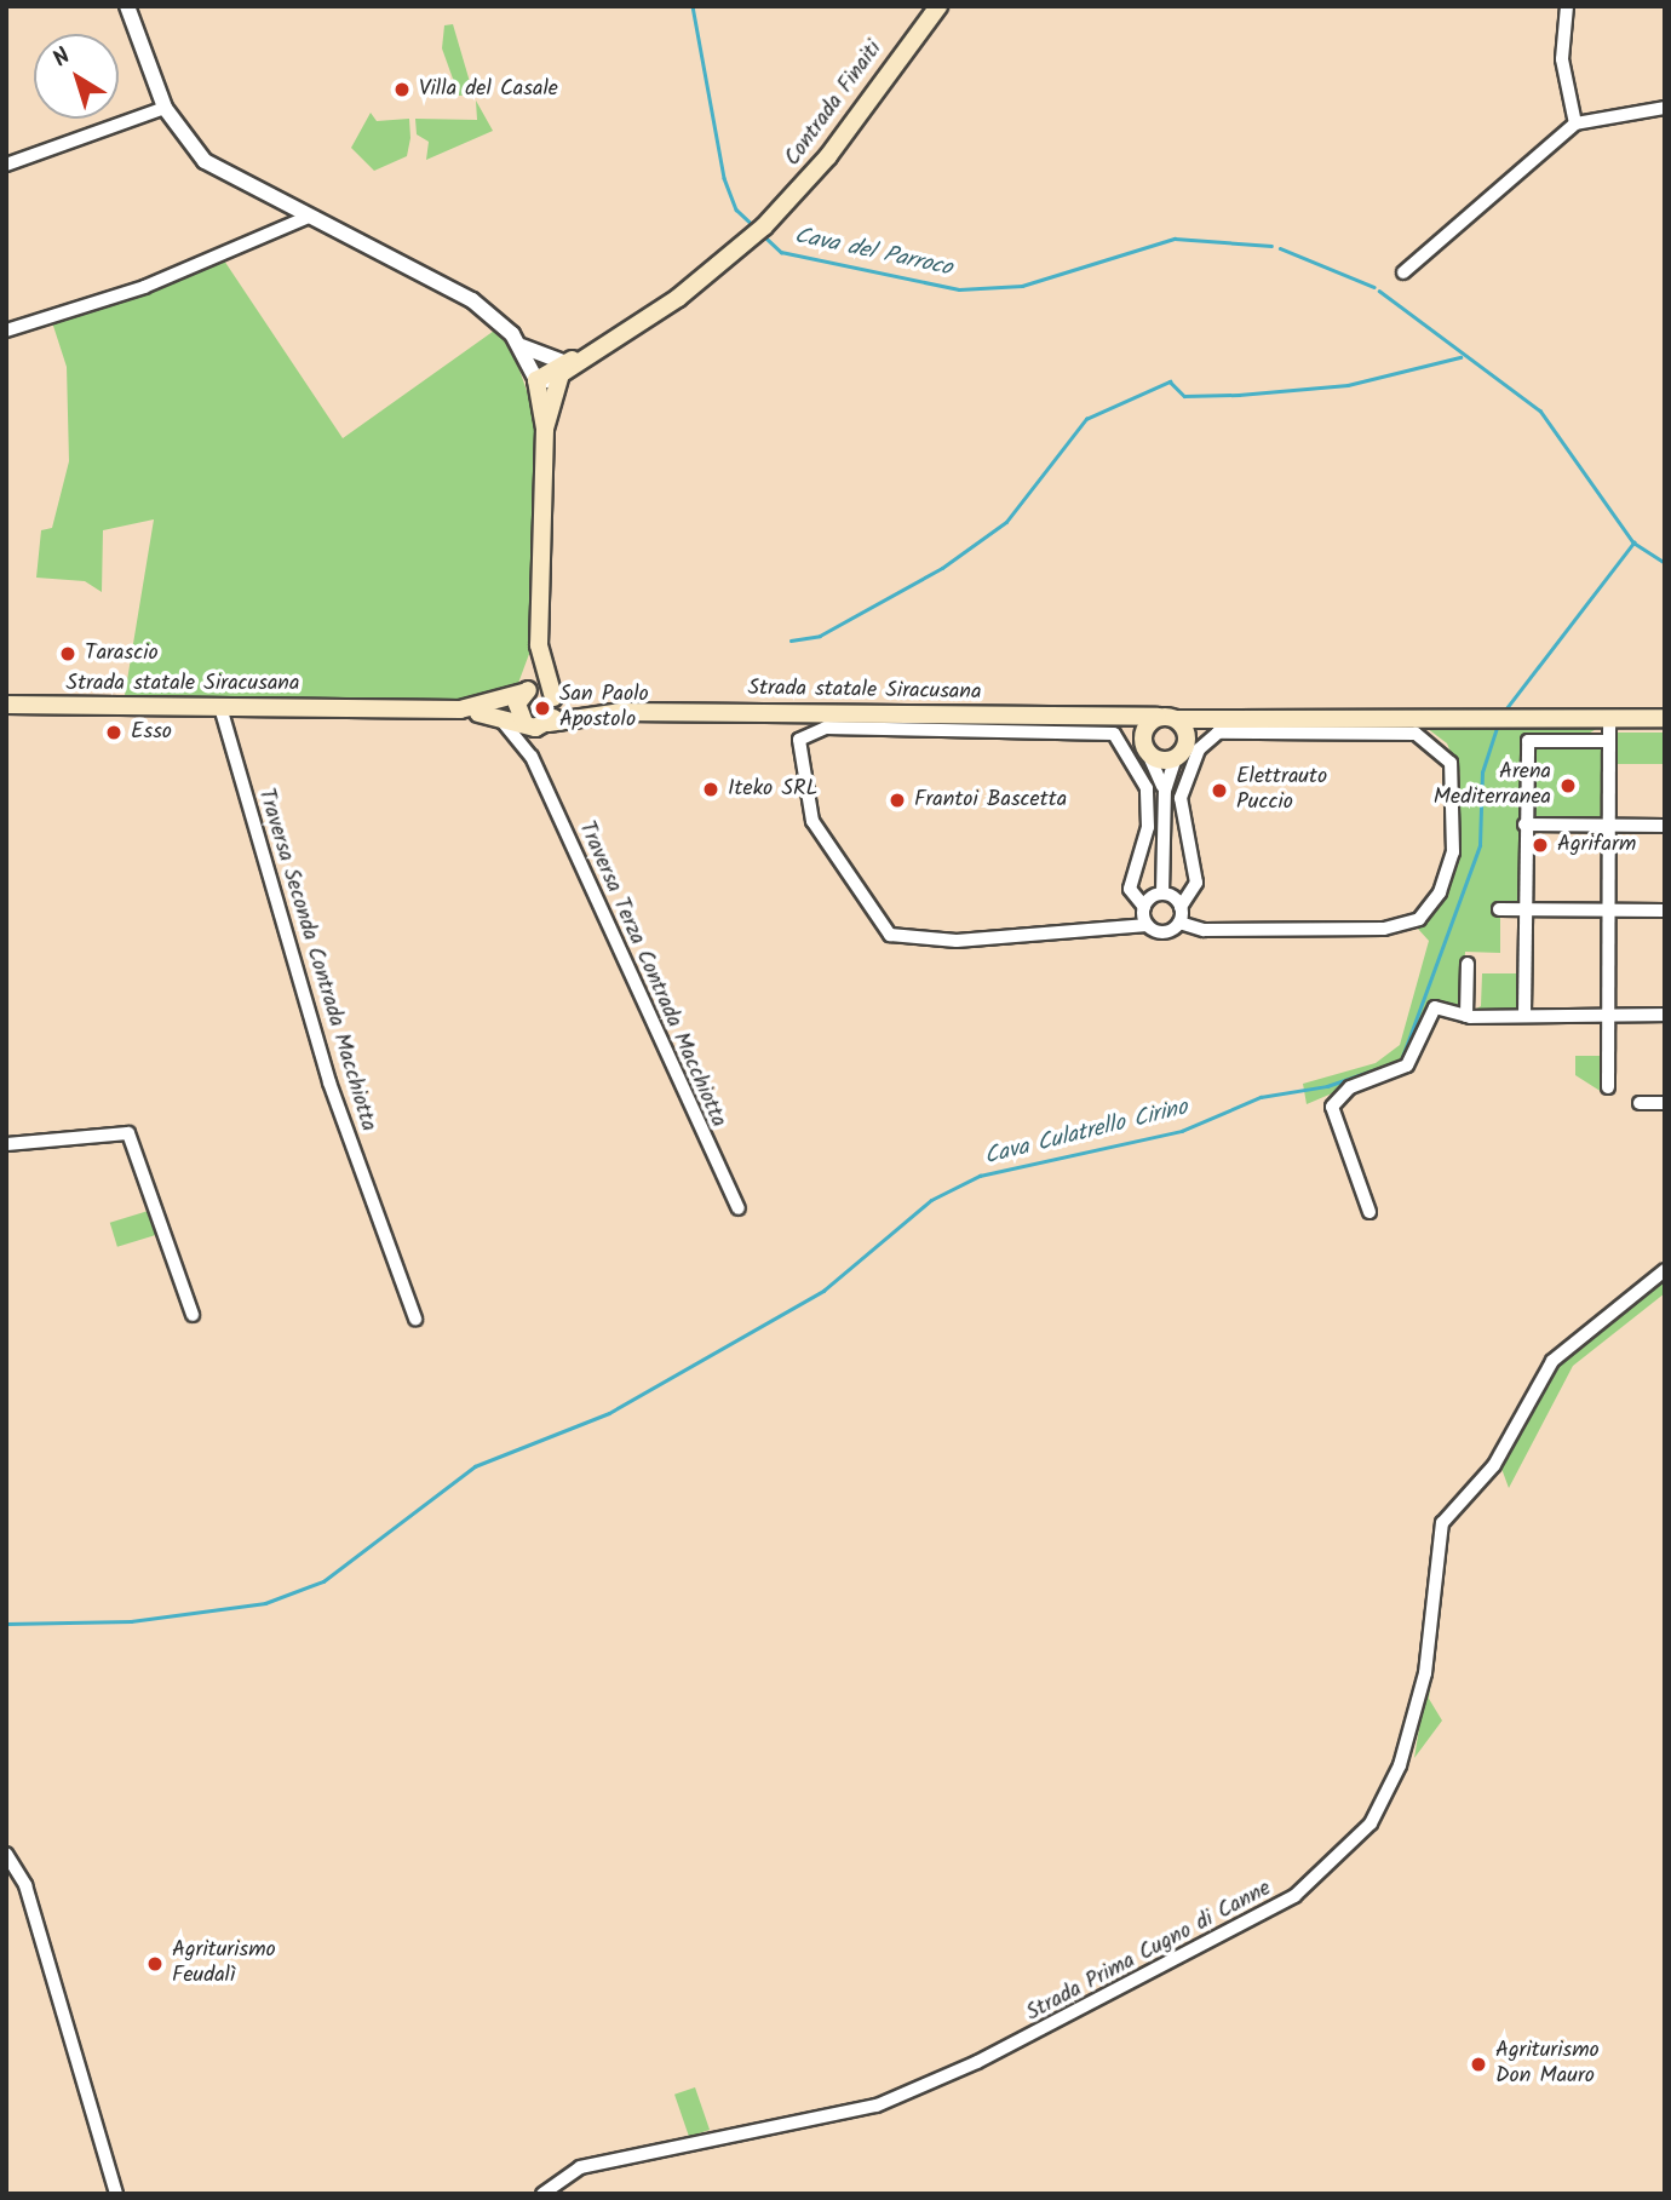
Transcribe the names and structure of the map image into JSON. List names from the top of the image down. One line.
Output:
{"streets":{"main road":["Contrada Finaiti","Strada statale Siracusana"],"street":["Traversa Seconda Contrada Macchiotta","Traversa Terza Contrada Macchiotta","Strada Prima Cugno di Canne"]},"crossings":[["Strada statale Siracusana","Traversa Seconda Contrada Macchiotta"]],"water":["Cava del Parroco","Cava Culatrello Cirino"],"places":["Villa del Casale","Tarascio","San Paolo Apostolo","Esso","Arena Mediterranea","Iteko SRL","Elettrauto Puccio","Frantoi Bascetta","Agrifarm","Agriturismo Feudalì","Agriturismo Don Mauro"],"north":"top left"}
